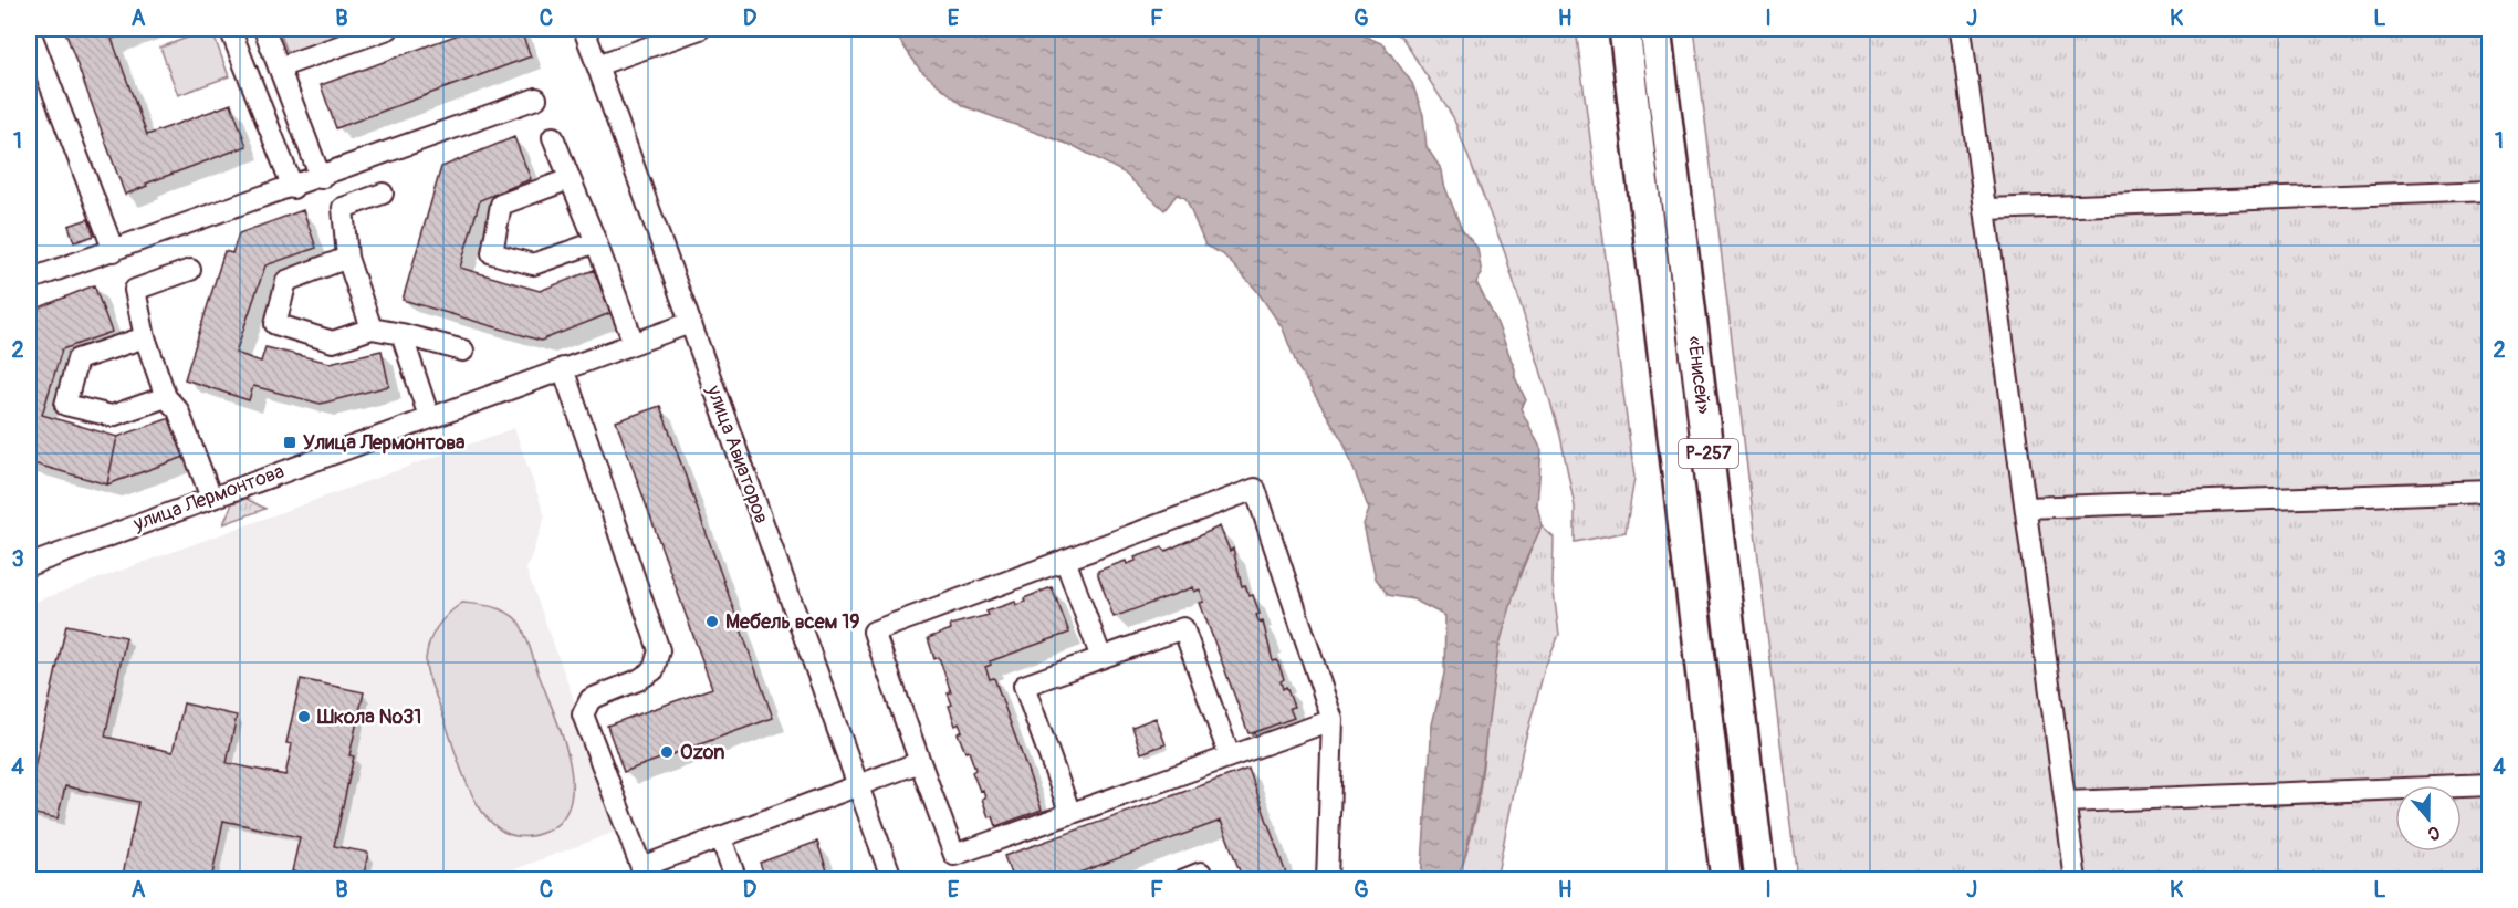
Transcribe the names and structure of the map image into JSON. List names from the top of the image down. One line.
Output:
{"streets":{"highway":["«Енисей»","Р-257"],"street":["улица Авиаторов","улица Лермонтова"]},"crossings":[["улица Авиаторов","улица Лермонтова"]],"places":{"transit":["Улица Лермонтова"],"other":["Мебель всем 19","Школа №31","Ozon"]},"north":"bottom","grid":{"columns":["A","B","C","D","E","F","G","H","I","J","K","L"],"rows":["1","2","3","4"]}}
